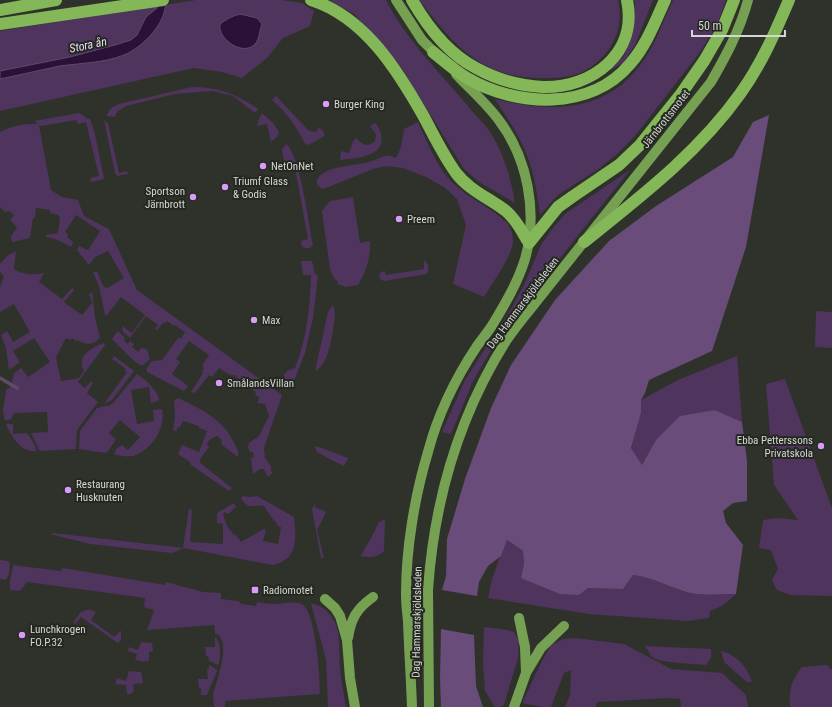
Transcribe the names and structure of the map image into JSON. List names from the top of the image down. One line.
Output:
{"streets":{"main road":["Järnbrottsmotet","Dag Hammarskjöldsleden"]},"crossings":[["Järnbrottsmotet","Dag Hammarskjöldsleden"]],"water":["Stora ån"],"places":{"other":["Burger King","NetOnNet","Triumf Glass & Godis","Sportson Järnbrott","Preem","Max","SmålandsVillan","Ebba Petterssons Privatskola","Restaurang Husknuten","Lunchkrogen FO.P.32"],"transit":["Radiomotet"]},"scale_bar":"50 m"}
